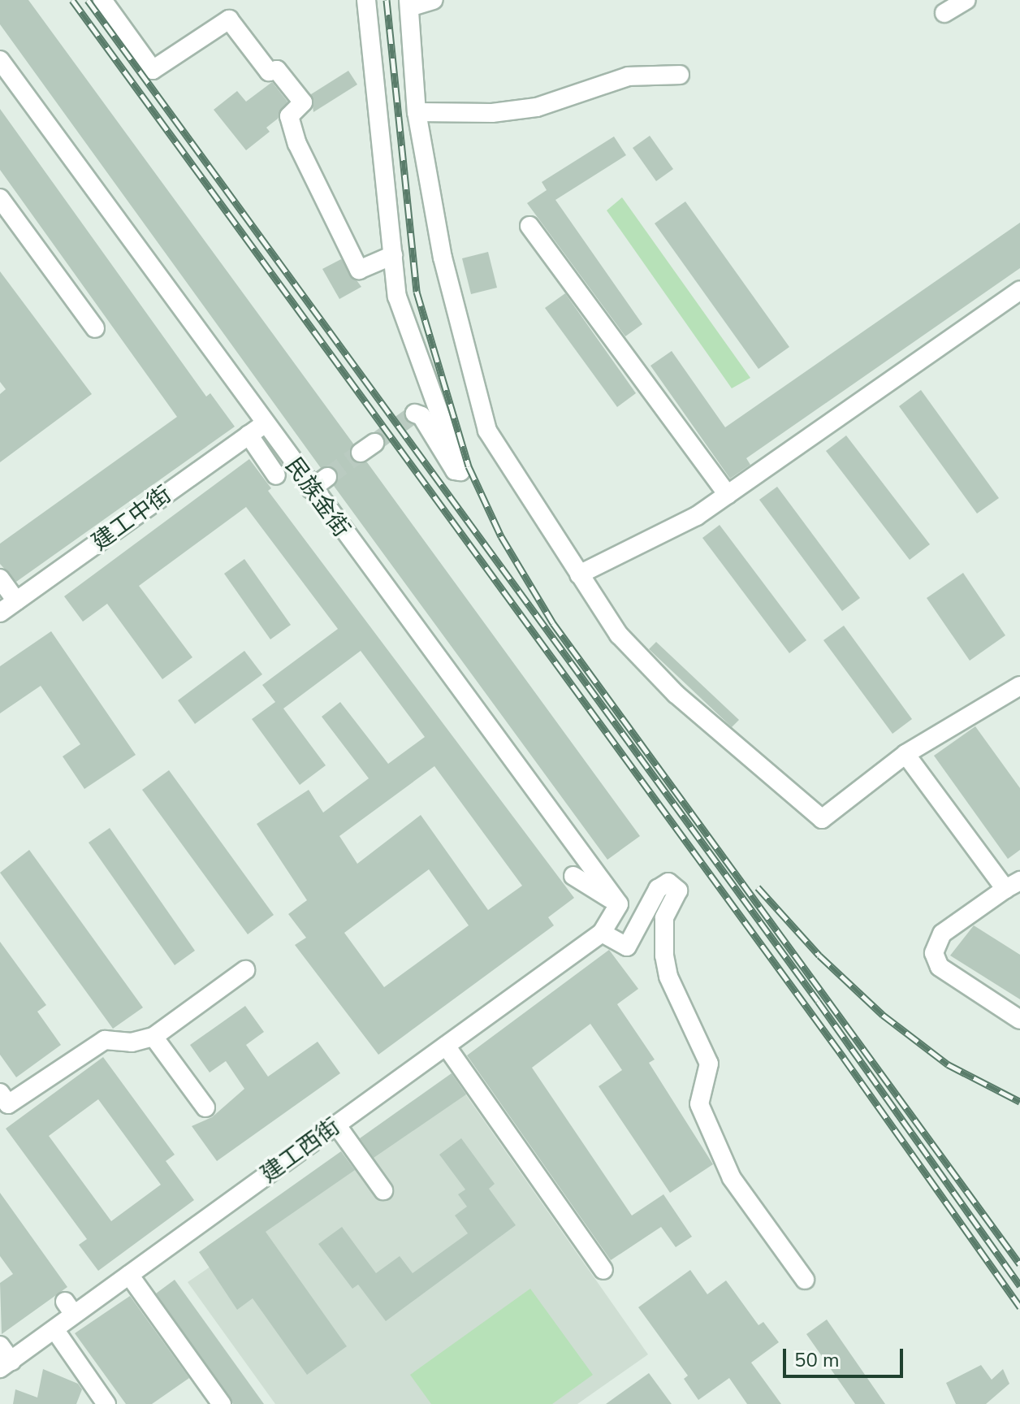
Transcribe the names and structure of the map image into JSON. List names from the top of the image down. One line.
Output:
{"streets":{"street":["民族金街","建工中街","建工西街"]},"crossings":[["民族金街","建工中街"]],"scale_bar":"50 m"}
